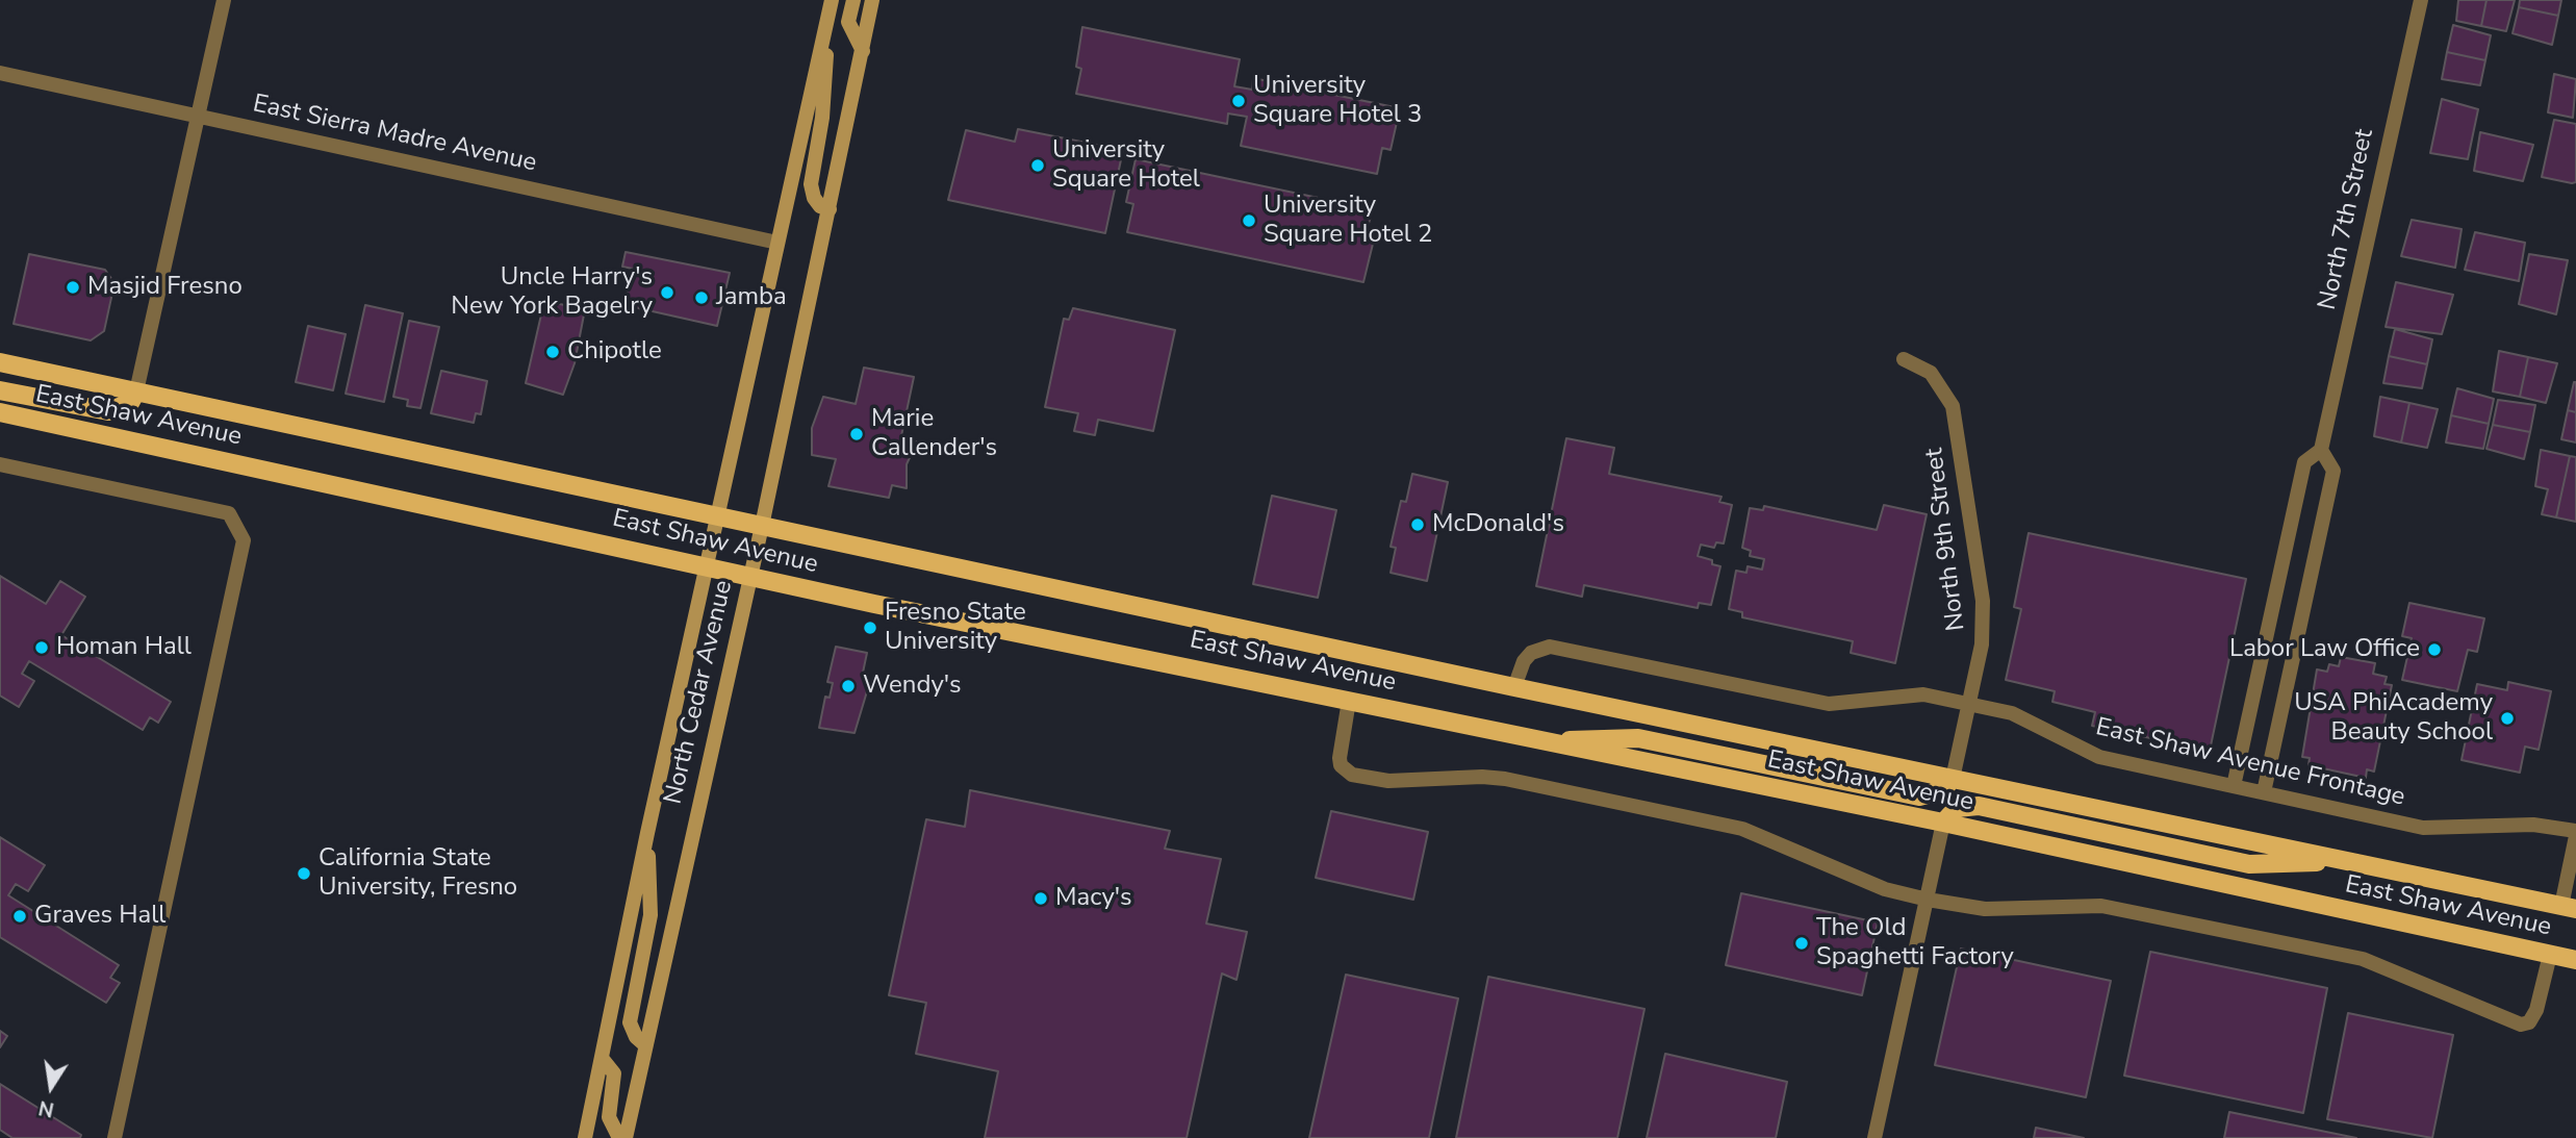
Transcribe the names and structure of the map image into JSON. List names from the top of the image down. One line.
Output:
{"streets":{"main road":["East Shaw Avenue","North Cedar Avenue"],"street":["East Sierra Madre Avenue","North 7th Street","North 9th Street","East Shaw Avenue Frontage"]},"crossings":[["East Sierra Madre Avenue","North Cedar Avenue"],["North 7th Street","East Shaw Avenue Frontage"],["East Shaw Avenue","North 9th Street"],["East Shaw Avenue","North Cedar Avenue"],["East Shaw Avenue","East Shaw Avenue Frontage"],["North 9th Street","East Shaw Avenue Frontage"]],"places":["University Square Hotel 3","University Square Hotel","University Square Hotel 2","Masjid Fresno","Uncle Harry's New York Bagelry","Jamba","Chipotle","Marie Callender's","McDonald's","Fresno State University","Homan Hall","Labor Law Office","Wendy's","USA PhiAcademy Beauty School","California State University, Fresno","Macy's","Graves Hall","The Old Spaghetti Factory"],"north":"bottom"}
